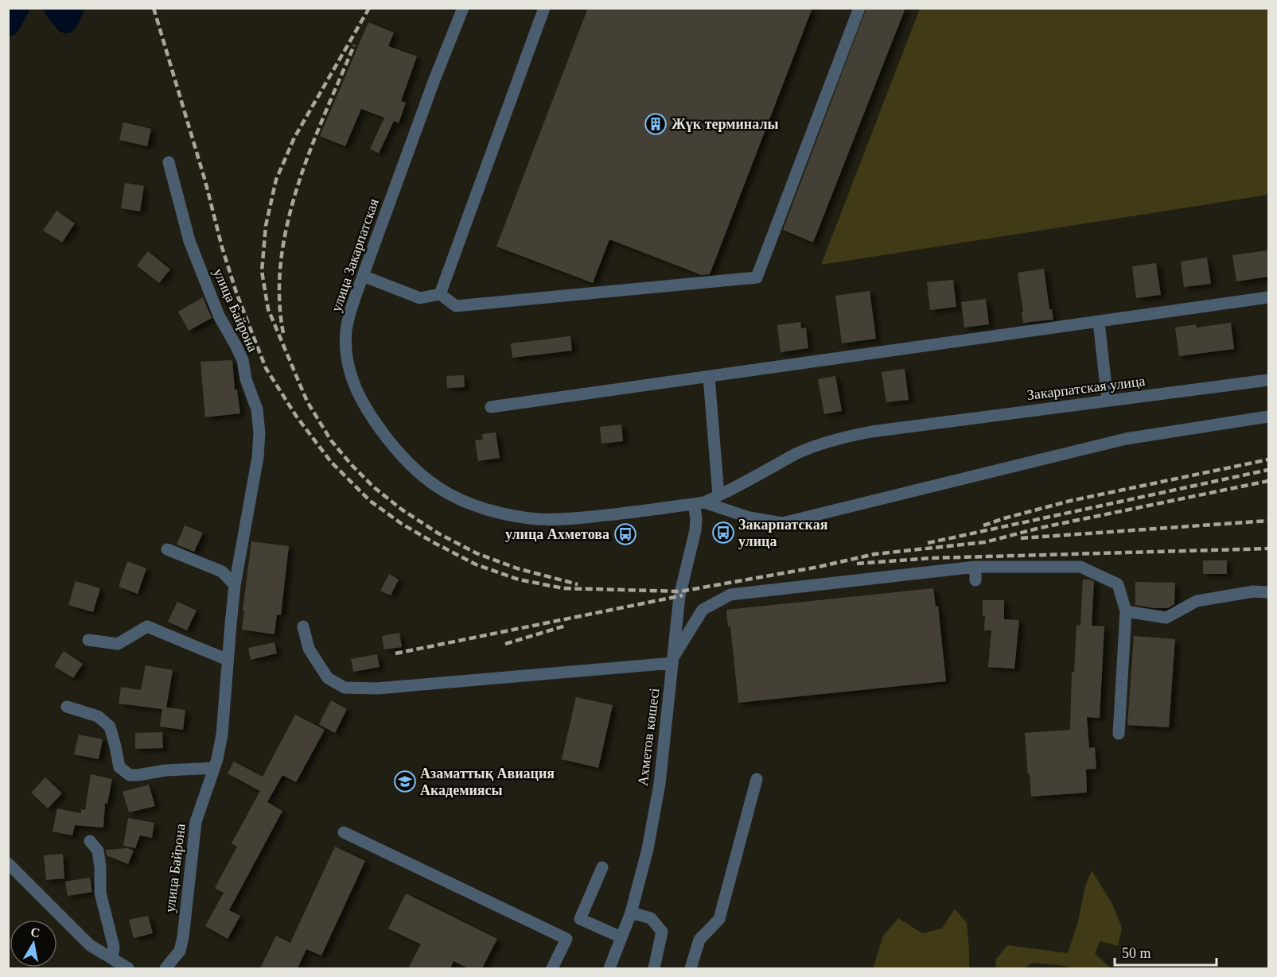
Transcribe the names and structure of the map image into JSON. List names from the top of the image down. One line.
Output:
{"streets":{"street":["улица Закарпатская","улица Байрона","Закарпатская улица","Ахметов көшесі"]},"crossings":[["улица Закарпатская","Закарпатская улица"],["улица Закарпатская","Ахметов көшесі"],["Закарпатская улица","Ахметов көшесі"]],"places":{"building":["Жүк терминалы"],"bus stop":["Закарпатская улица","улица Ахметова"],"school or university":["Азаматтық Авиация Академиясы"]},"scale_bar":"50 m","north":"top"}
